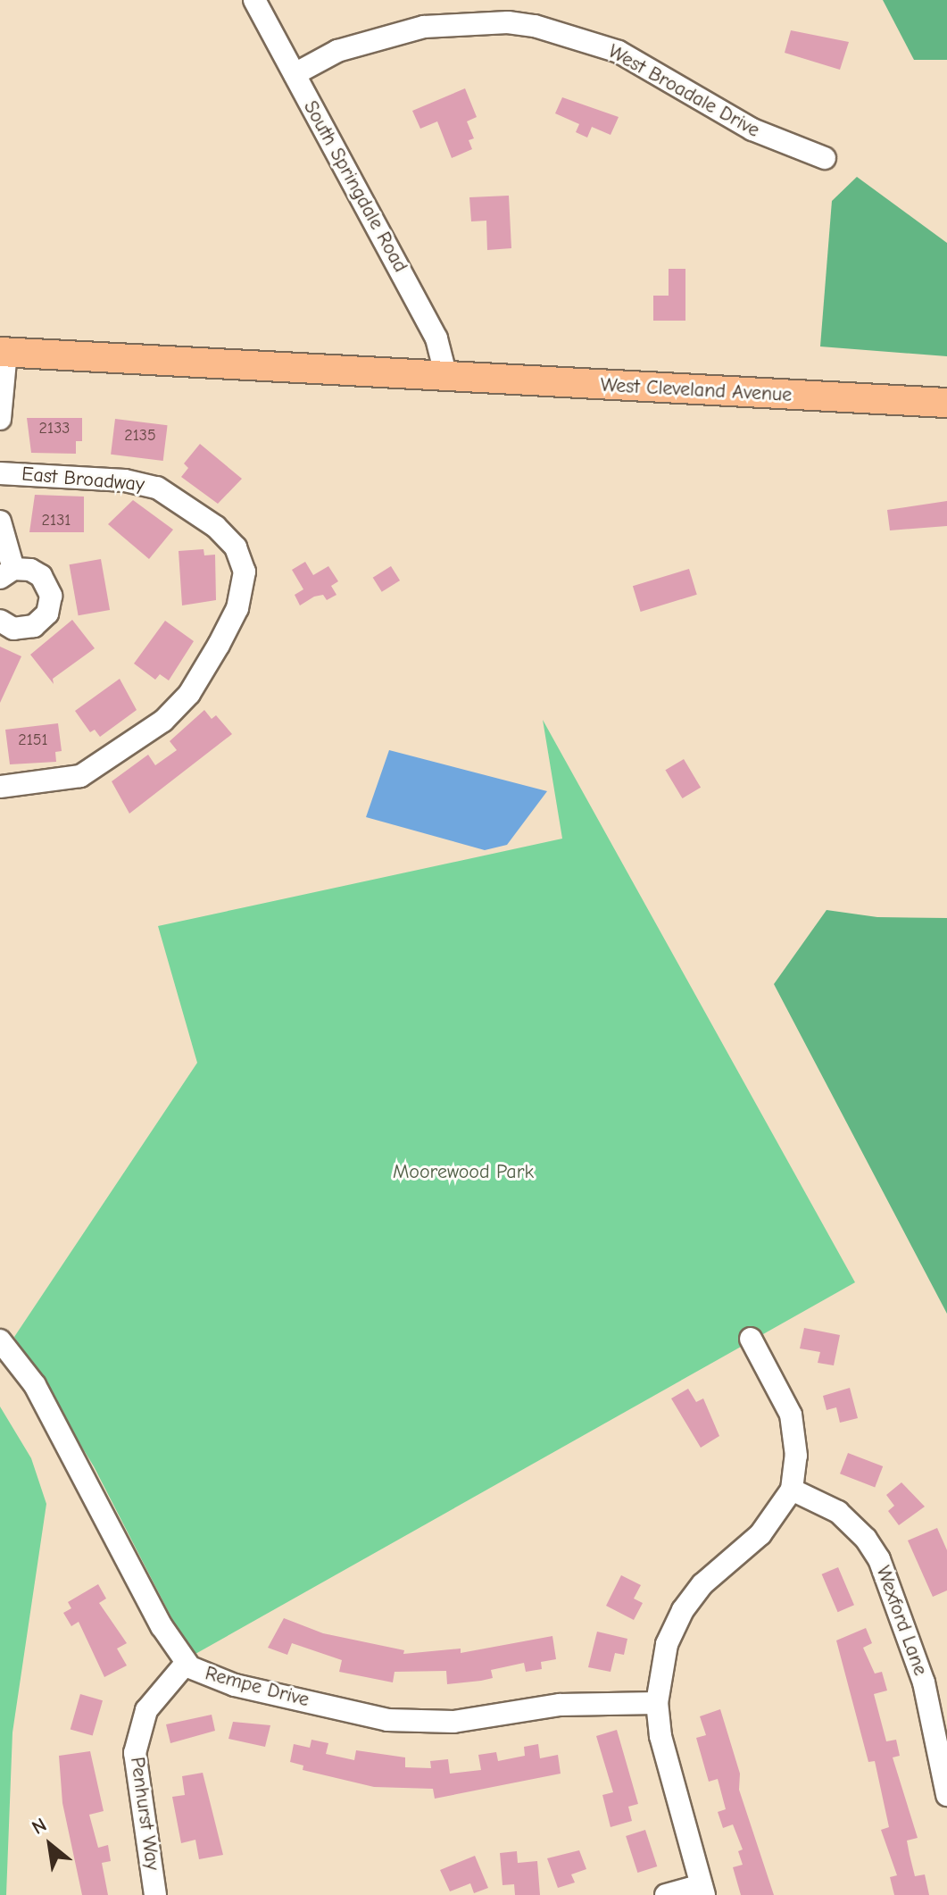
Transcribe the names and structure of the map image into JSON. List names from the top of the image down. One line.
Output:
{"streets":{"main road":["West Cleveland Avenue"],"street":["West Broadale Drive","South Springdale Road","East Broadway","Wexford Lane","Rempe Drive","Penhurst Way"]},"crossings":[["West Broadale Drive","South Springdale Road"],["South Springdale Road","West Cleveland Avenue"],["Rempe Drive","Penhurst Way"]],"parks":["Moorewood Park"],"house_numbers":["2133","2135","2131","2151"],"north":"top left"}
